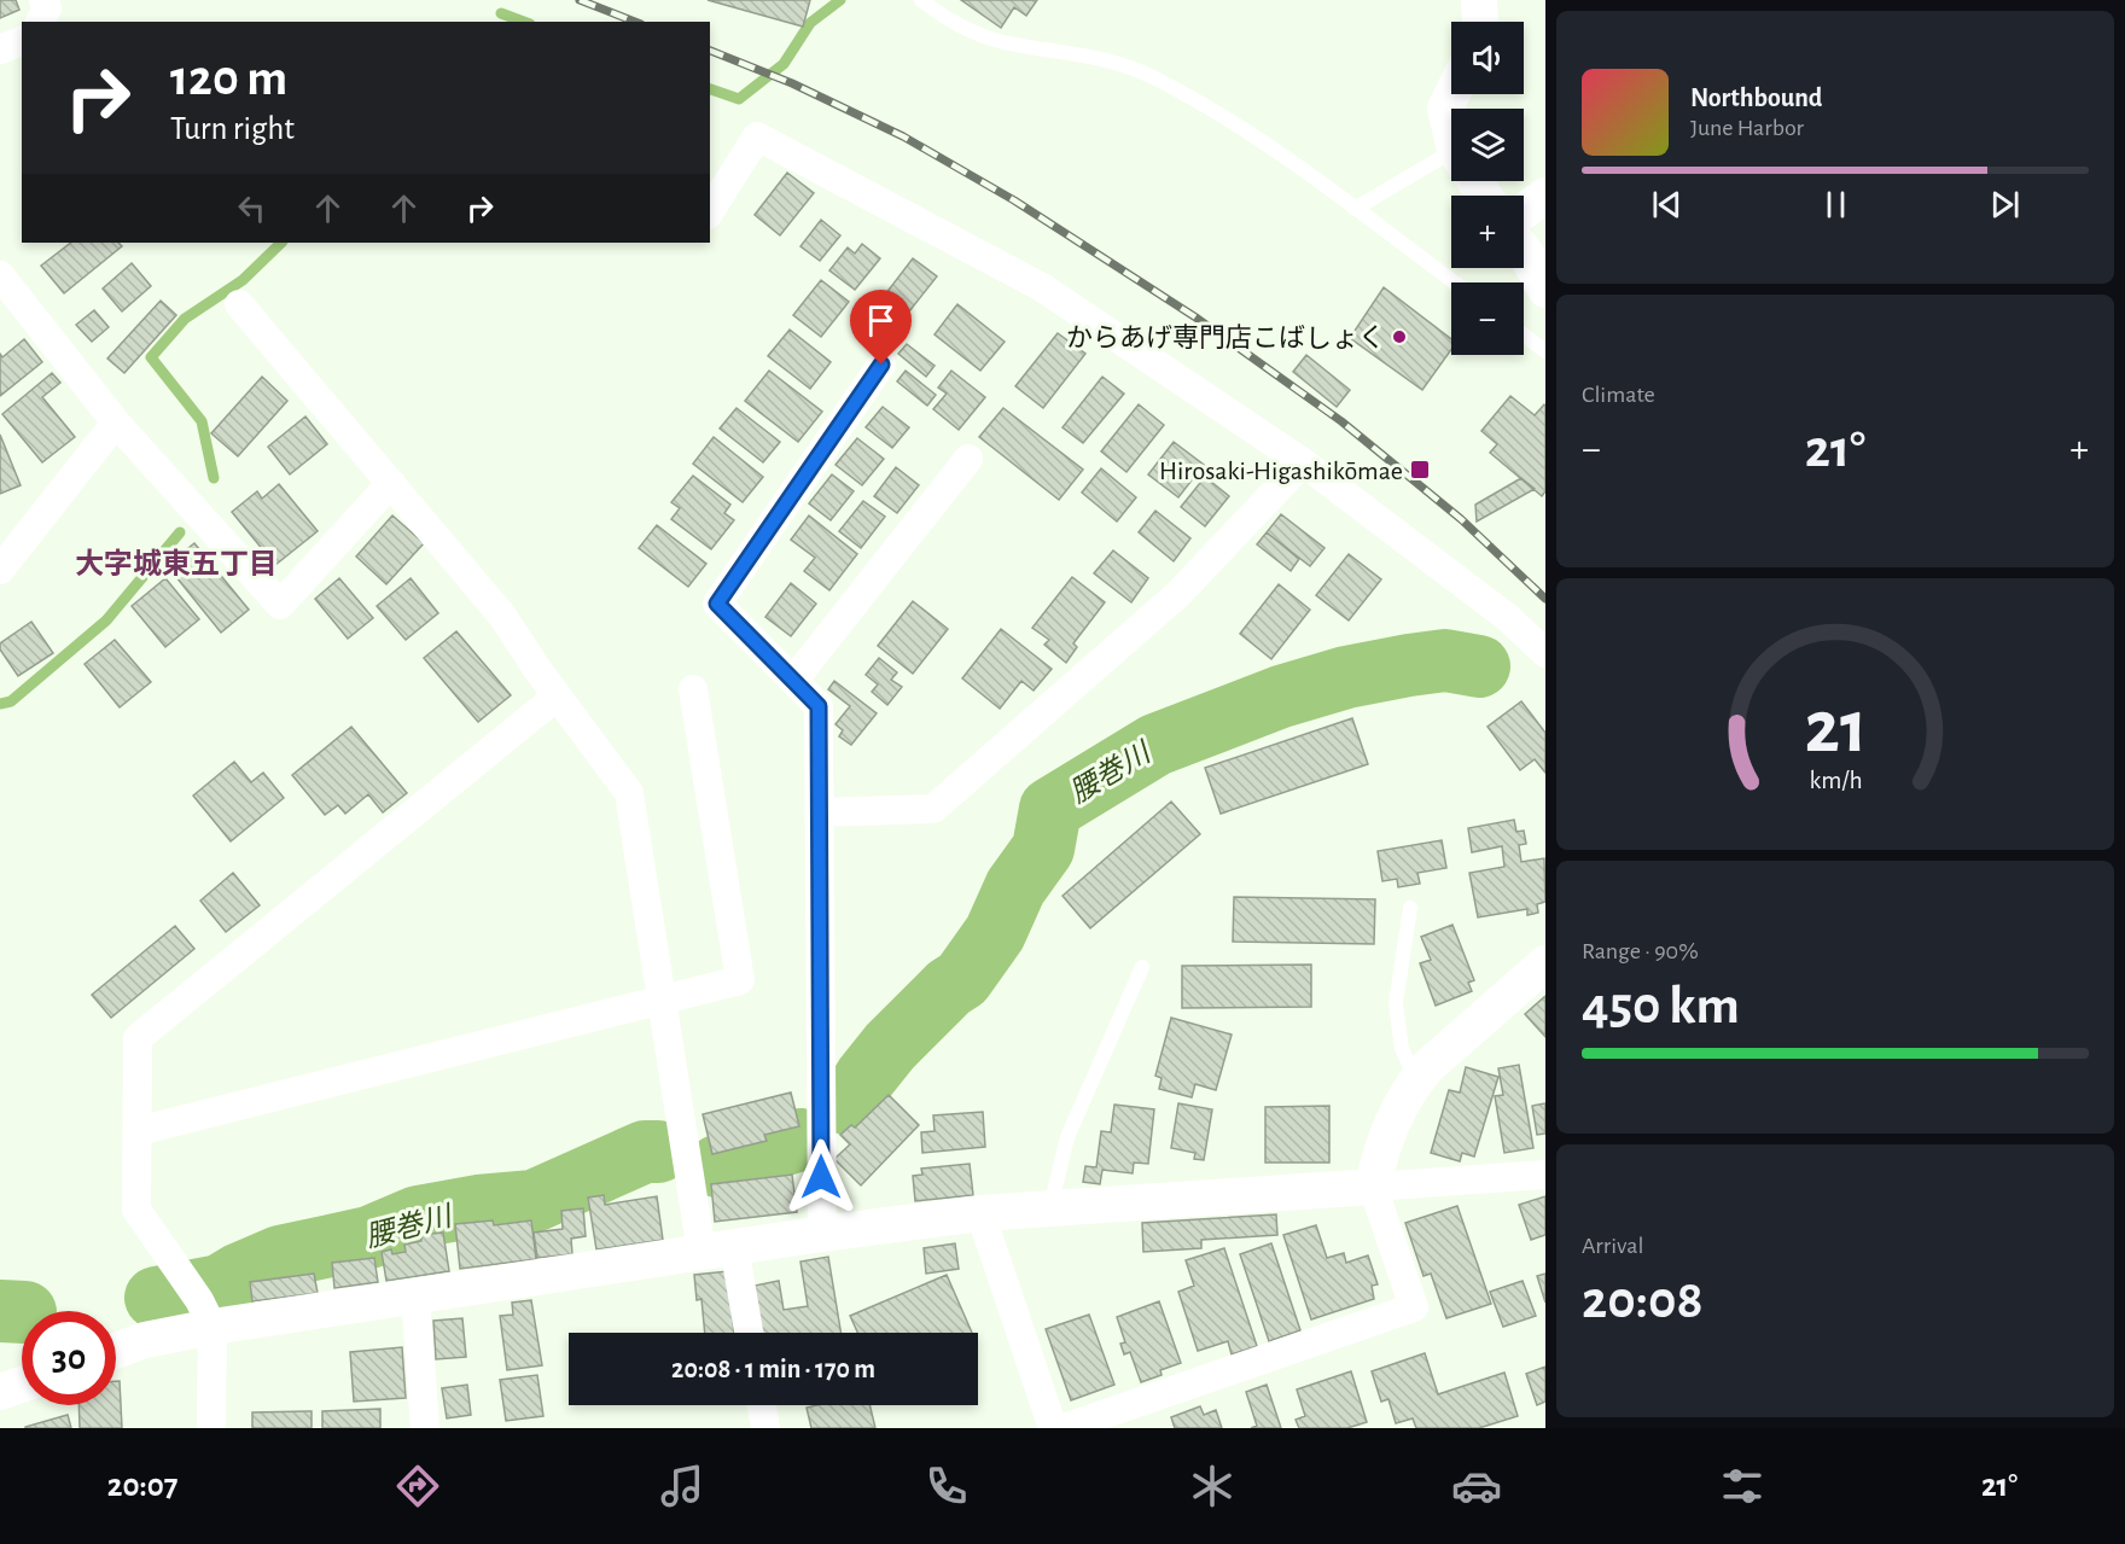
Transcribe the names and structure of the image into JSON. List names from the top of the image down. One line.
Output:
{"districts":["大字城東五丁目"],"water":["腰巻川"],"places":{"other":["からあげ専門店こばしょく"],"transit":["Hirosaki-Higashikōmae"]},"page":{"map_buttons":["+","−"],"turn":["120 m","Turn right"],"song":["Northbound","June Harbor"],"tile":["Climate",["Range · 90%","450 km"],["Arrival","20:08"]],"heat":["−","21°","+"],"limit":"30","trip":"20:08 · 1 min · 170 m","tabs":["20:07","21°"],"gauge":["21","km/h"]}}
